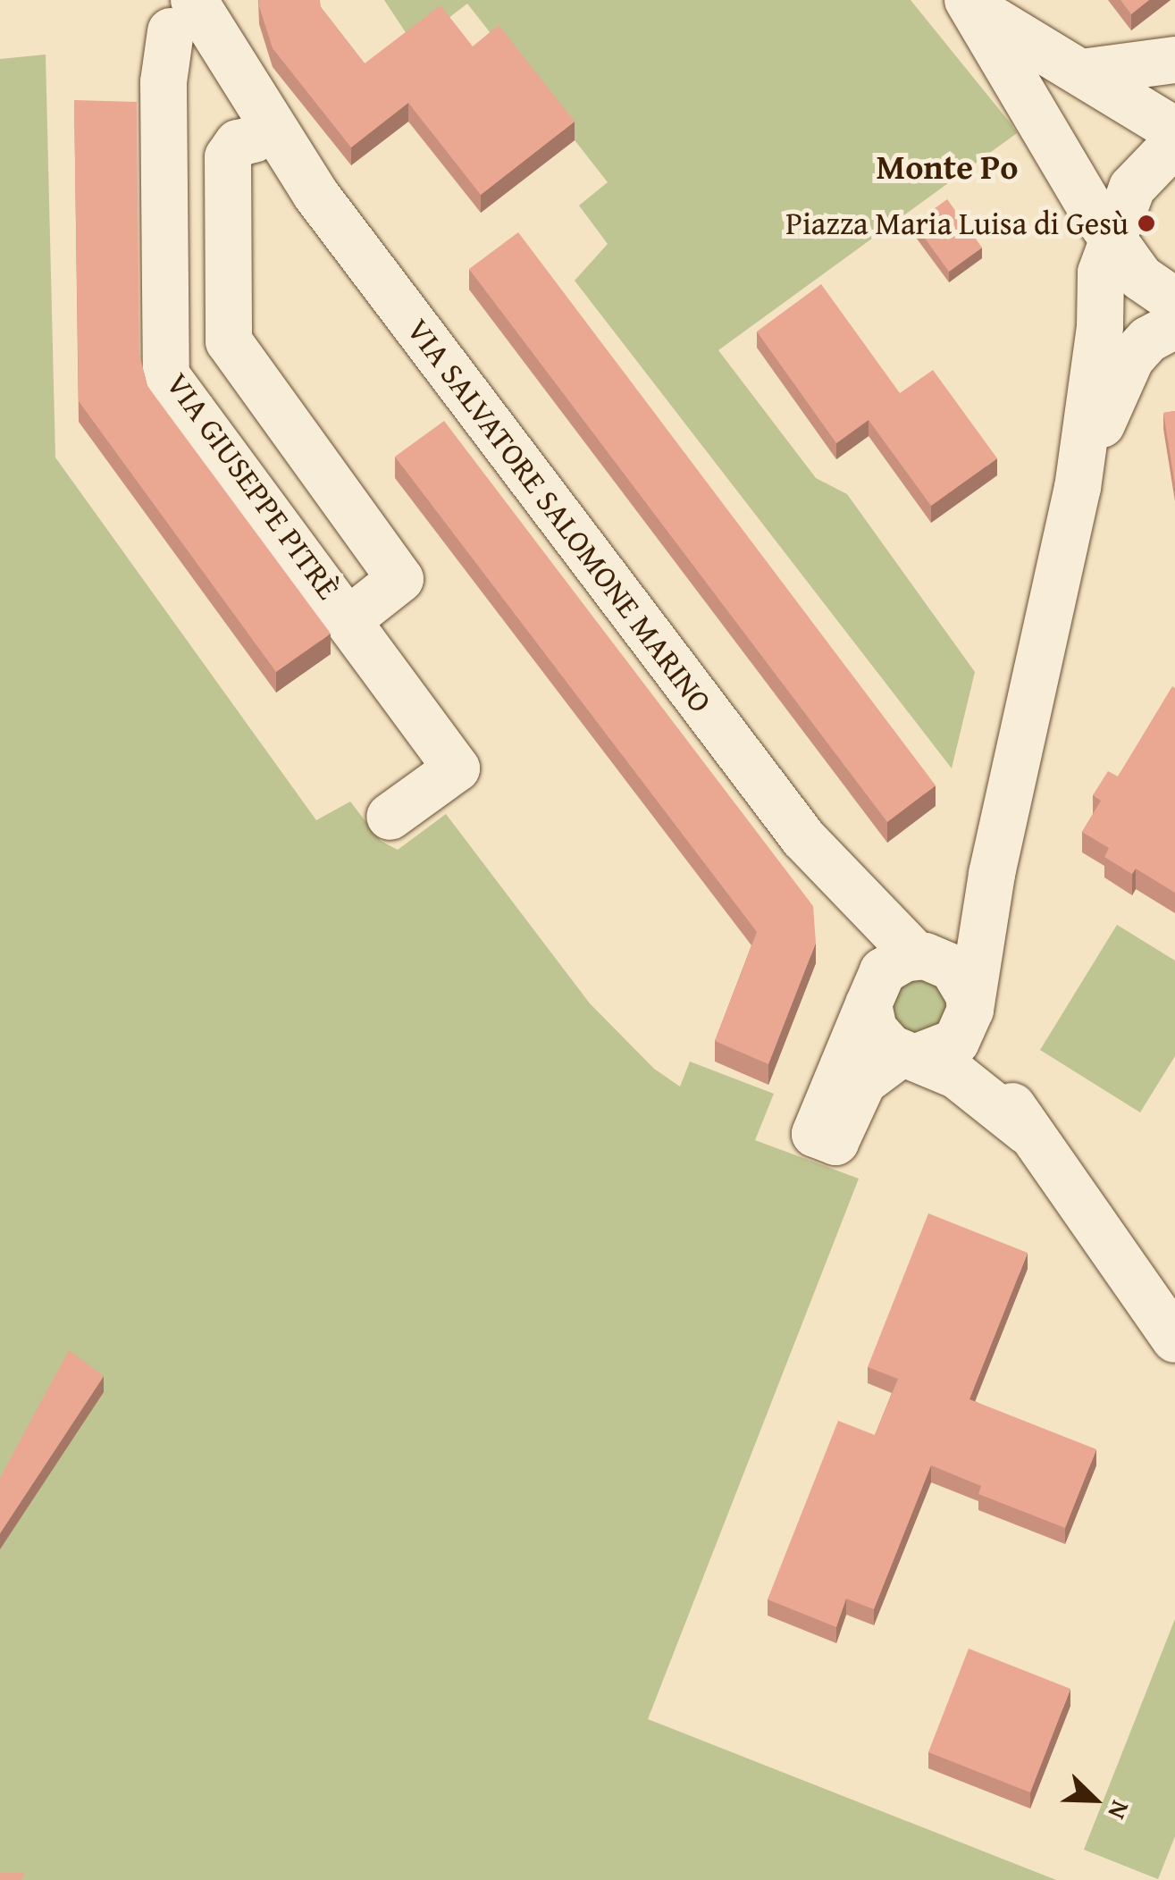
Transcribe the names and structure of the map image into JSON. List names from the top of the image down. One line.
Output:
{"streets":{"street":["VIA GIUSEPPE PITRÈ","VIA SALVATORE SALOMONE MARINO"]},"districts":["Monte Po"],"places":["Piazza Maria Luisa di Gesù"],"north":"bottom right"}
